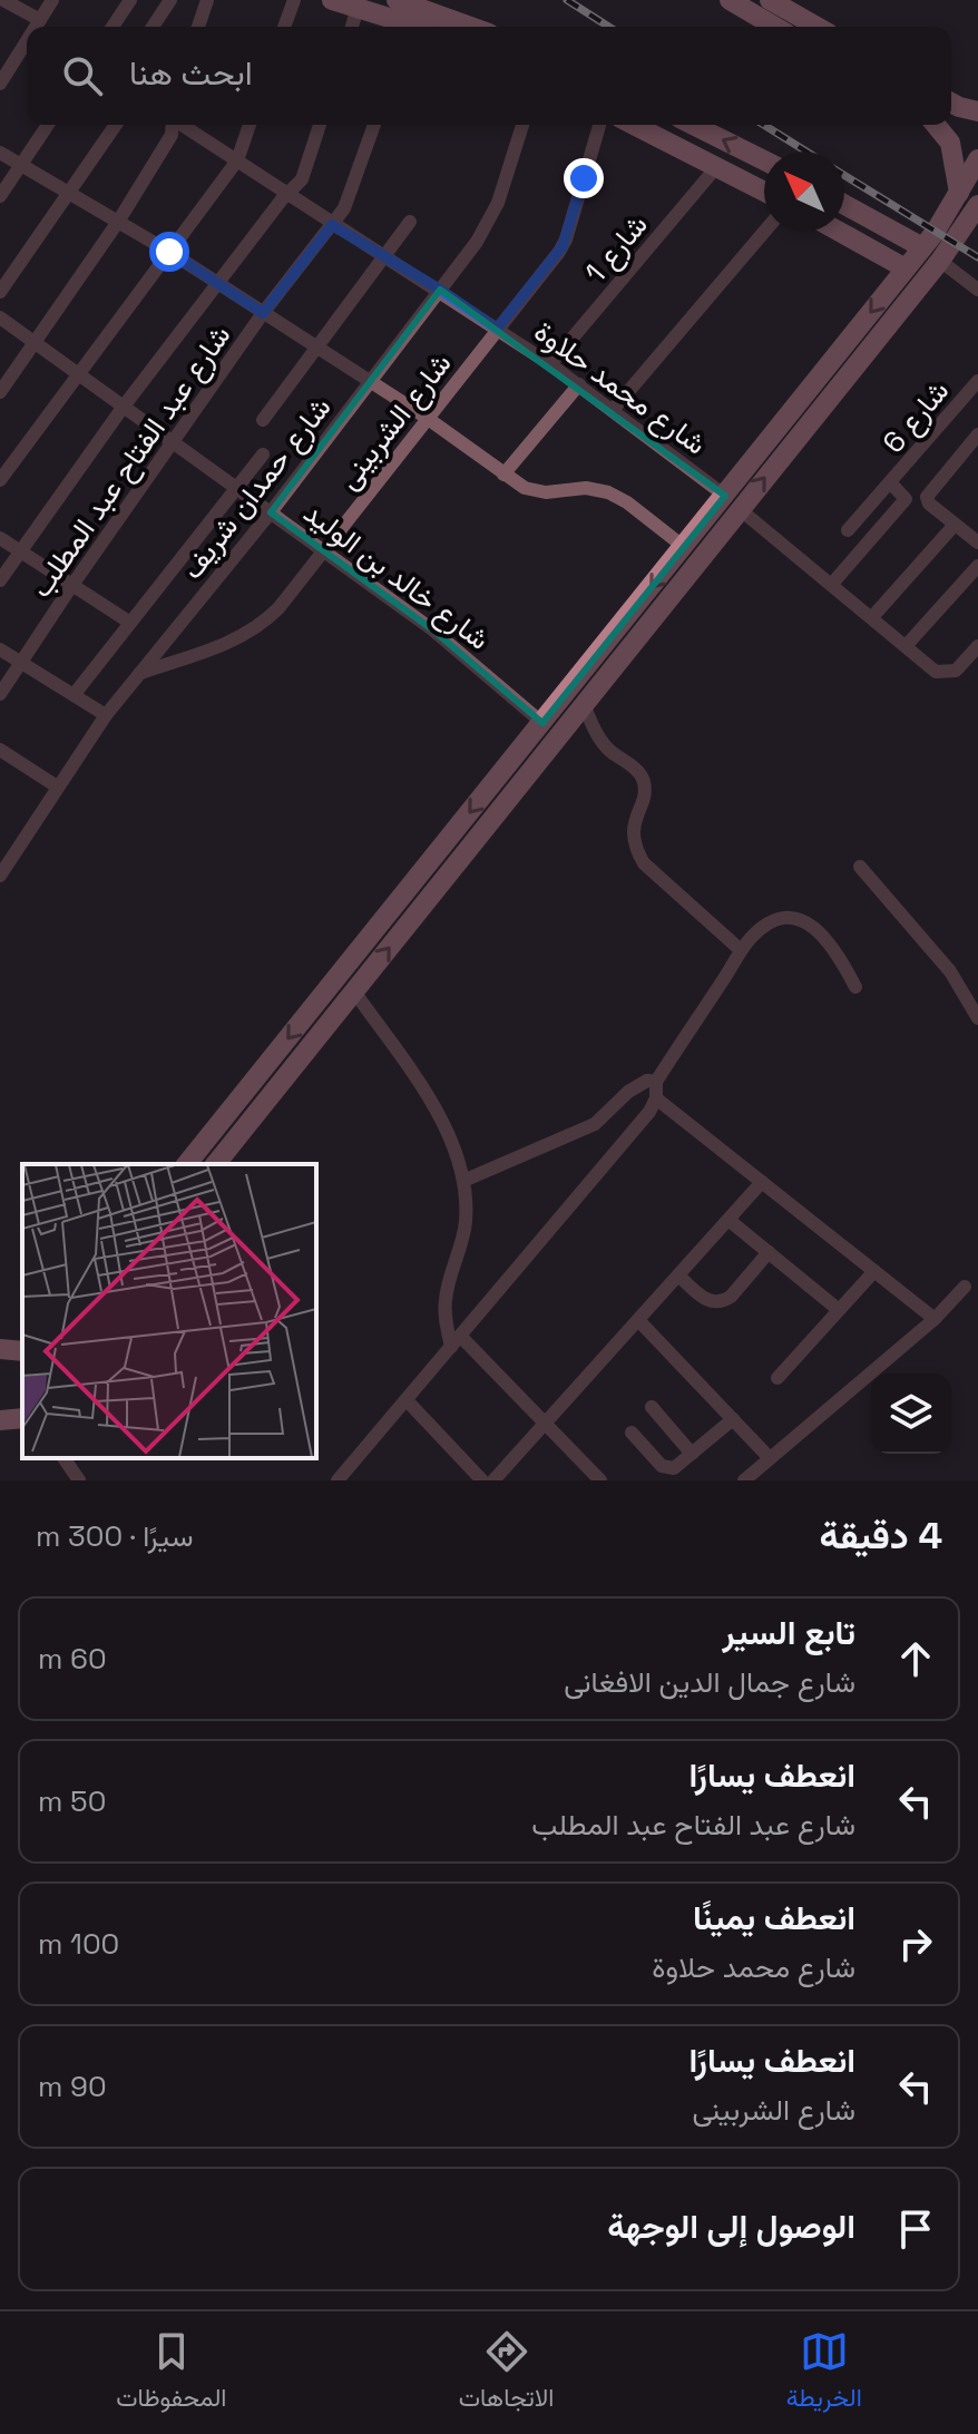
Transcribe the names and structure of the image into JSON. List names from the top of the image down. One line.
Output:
{"streets":{"street":["شارع 1","شارع محمد حلاوة","شارع 6","شارع الشربينى","شارع عبد الفتاح عبد المطلب","شارع حمدان شريف","شارع خالد بن الوليد"]},"crossings":[["شارع 1","شارع محمد حلاوة"],["شارع محمد حلاوة","شارع الشربينى"],["شارع محمد حلاوة","شارع عبد الفتاح عبد المطلب"],["شارع محمد حلاوة","شارع حمدان شريف"],["شارع الشربينى","شارع حمدان شريف"],["شارع الشربينى","شارع خالد بن الوليد"],["شارع عبد الفتاح عبد المطلب","شارع خالد بن الوليد"],["شارع حمدان شريف","شارع خالد بن الوليد"]],"north":"top left","page":{"search":"ابحث هنا","heading":["4 دقيقة","سيرًا · 300 m"],"list":[["تابع السير","شارع جمال الدين الافغانى","60 m"],["انعطف يسارًا","شارع عبد الفتاح عبد المطلب","50 m"],["انعطف يمينًا","شارع محمد حلاوة","100 m"],["انعطف يسارًا","شارع الشربينى","90 m"],"الوصول إلى الوجهة"],"nav":["الخريطة","الاتجاهات","المحفوظات"]}}
